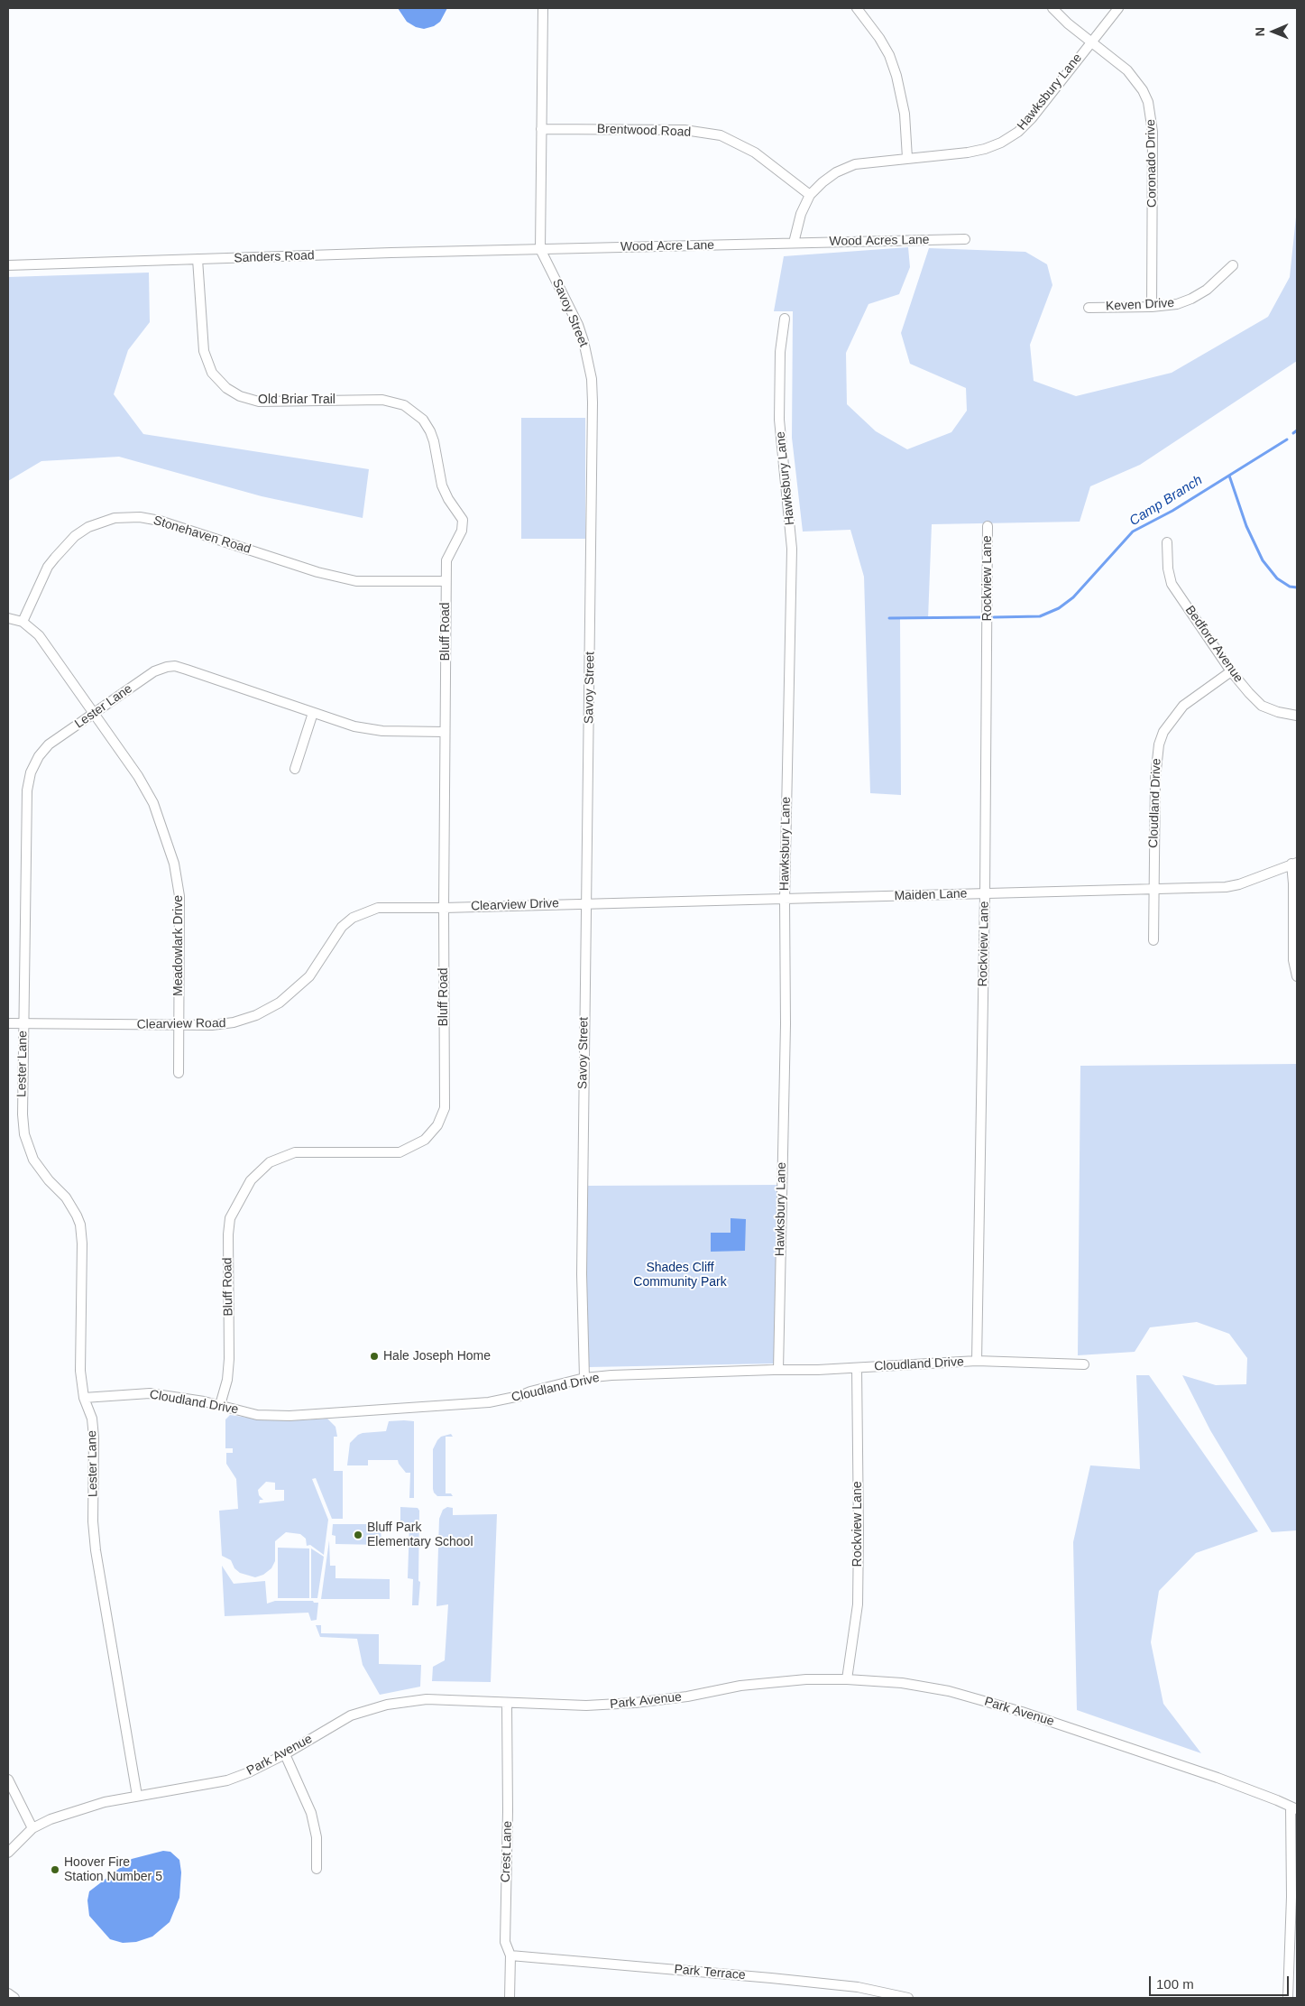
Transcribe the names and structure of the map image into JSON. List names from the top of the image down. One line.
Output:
{"streets":{"street":["Hawksbury Lane","Brentwood Road","Coronado Drive","Wood Acres Lane","Wood Acre Lane","Sanders Road","Keven Drive","Savoy Street","Old Briar Trail","Stonehaven Road","Rockview Lane","Bluff Road","Bedford Avenue","Lester Lane","Cloudland Drive","Maiden Lane","Clearview Drive","Meadowlark Drive","Clearview Road","Park Avenue","Crest Lane","Park Terrace"]},"crossings":[["Hawksbury Lane","Brentwood Road"],["Hawksbury Lane","Coronado Drive"],["Hawksbury Lane","Wood Acres Lane"],["Hawksbury Lane","Wood Acre Lane"],["Hawksbury Lane","Cloudland Drive"],["Hawksbury Lane","Maiden Lane"],["Brentwood Road","Savoy Street"],["Coronado Drive","Keven Drive"],["Wood Acres Lane","Wood Acre Lane"],["Wood Acre Lane","Sanders Road"],["Wood Acre Lane","Savoy Street"],["Sanders Road","Savoy Street"],["Sanders Road","Old Briar Trail"],["Savoy Street","Cloudland Drive"],["Savoy Street","Maiden Lane"],["Savoy Street","Clearview Drive"],["Old Briar Trail","Bluff Road"],["Stonehaven Road","Bluff Road"],["Stonehaven Road","Meadowlark Drive"],["Rockview Lane","Cloudland Drive"],["Rockview Lane","Maiden Lane"],["Rockview Lane","Park Avenue"],["Bluff Road","Lester Lane"],["Bluff Road","Cloudland Drive"],["Bluff Road","Clearview Drive"],["Bluff Road","Clearview Road"],["Bedford Avenue","Cloudland Drive"],["Lester Lane","Cloudland Drive"],["Lester Lane","Meadowlark Drive"],["Lester Lane","Clearview Road"],["Lester Lane","Park Avenue"],["Cloudland Drive","Maiden Lane"],["Maiden Lane","Clearview Drive"],["Clearview Drive","Clearview Road"],["Meadowlark Drive","Clearview Road"],["Park Avenue","Crest Lane"],["Crest Lane","Park Terrace"]],"water":["Camp Branch"],"parks":["Shades Cliff Community Park"],"places":["Hale Joseph Home","Bluff Park Elementary School","Hoover Fire Station Number 5"],"scale_bar":"100 m","north":"left"}
